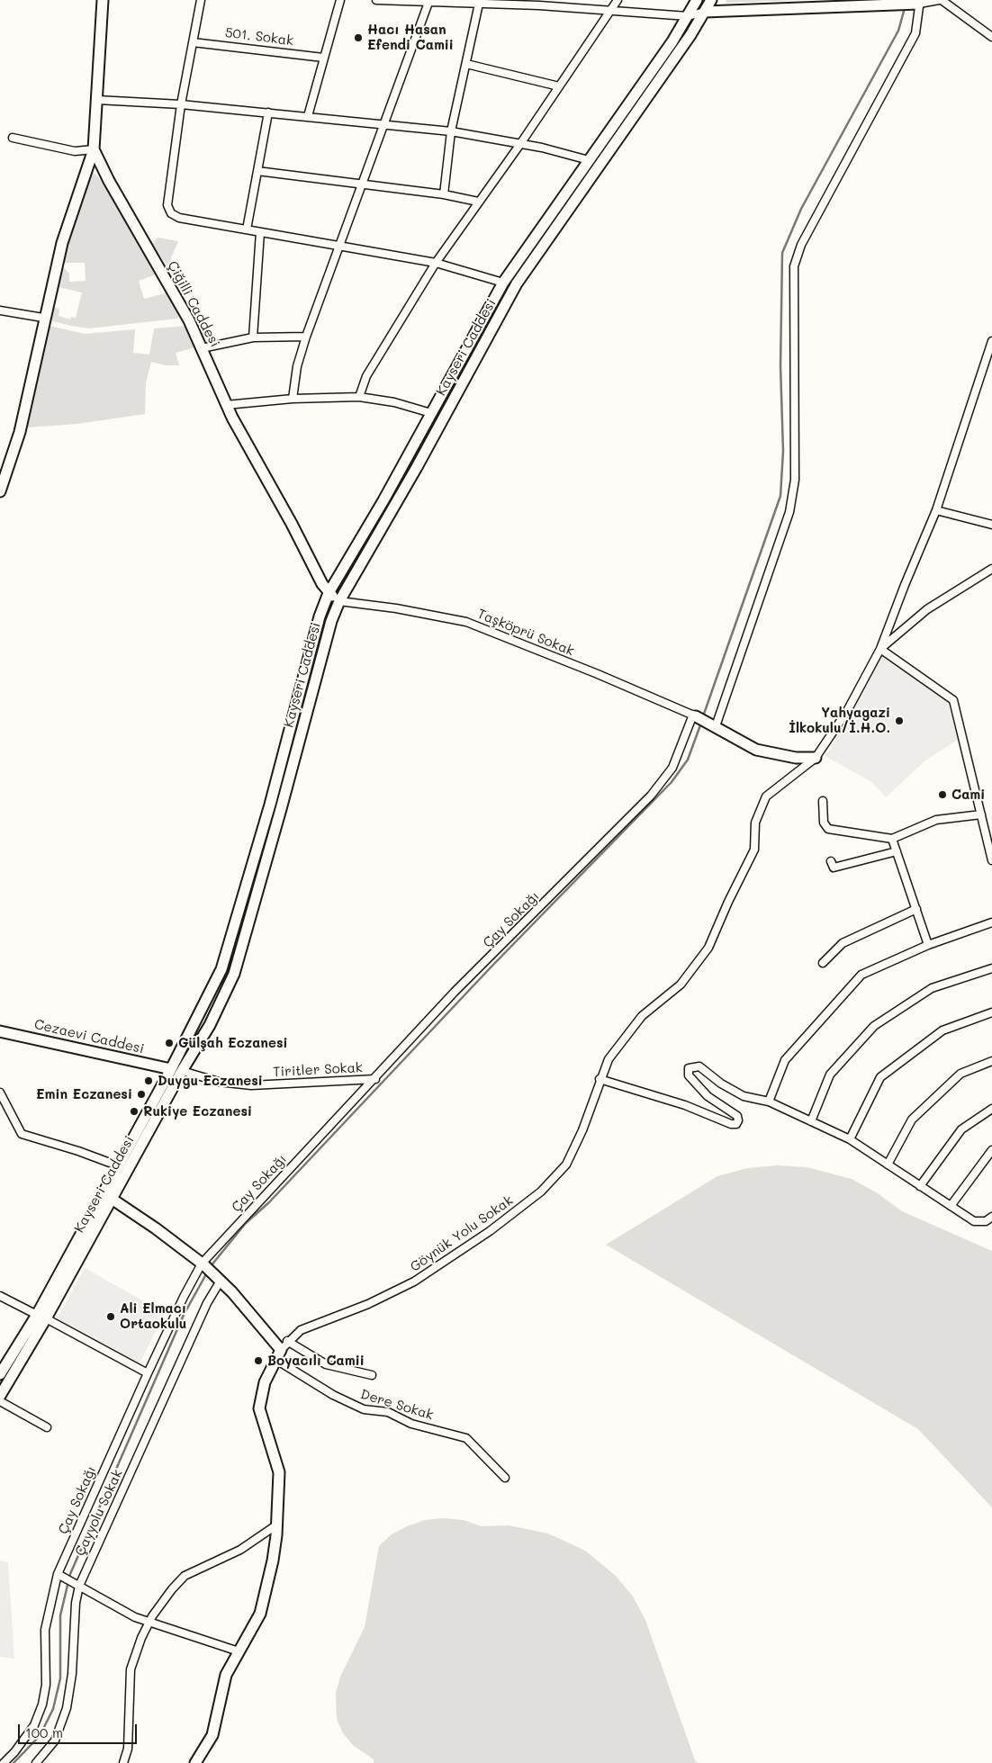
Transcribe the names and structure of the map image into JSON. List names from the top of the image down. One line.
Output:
{"streets":{"main road":["Çiğilli Caddesi","Kayseri Caddesi","Cezaevi Caddesi"],"street":["501. Sokak","Taşköprü Sokak","Çay Sokağı","Tiritler Sokak","Göynük Yolu Sokak","Dere Sokak","Çayyolu Sokak"]},"crossings":[["Çiğilli Caddesi","Kayseri Caddesi"],["Çiğilli Caddesi","Taşköprü Sokak"],["Kayseri Caddesi","Taşköprü Sokak"],["Kayseri Caddesi","Cezaevi Caddesi"],["Kayseri Caddesi","Tiritler Sokak"],["Taşköprü Sokak","Çay Sokağı"],["Çay Sokağı","Tiritler Sokak"]],"places":["Hacı Hasan Efendi Camii","Yahyagazi İlkokulu/İ.H.O.","Cami","Gülşah Eczanesi","Duygu Eczanesi","Emin Eczanesi","Rukiye Eczanesi","Ali Elmacı Ortaokulu","Boyacılı Camii"],"scale_bar":"100 m"}
